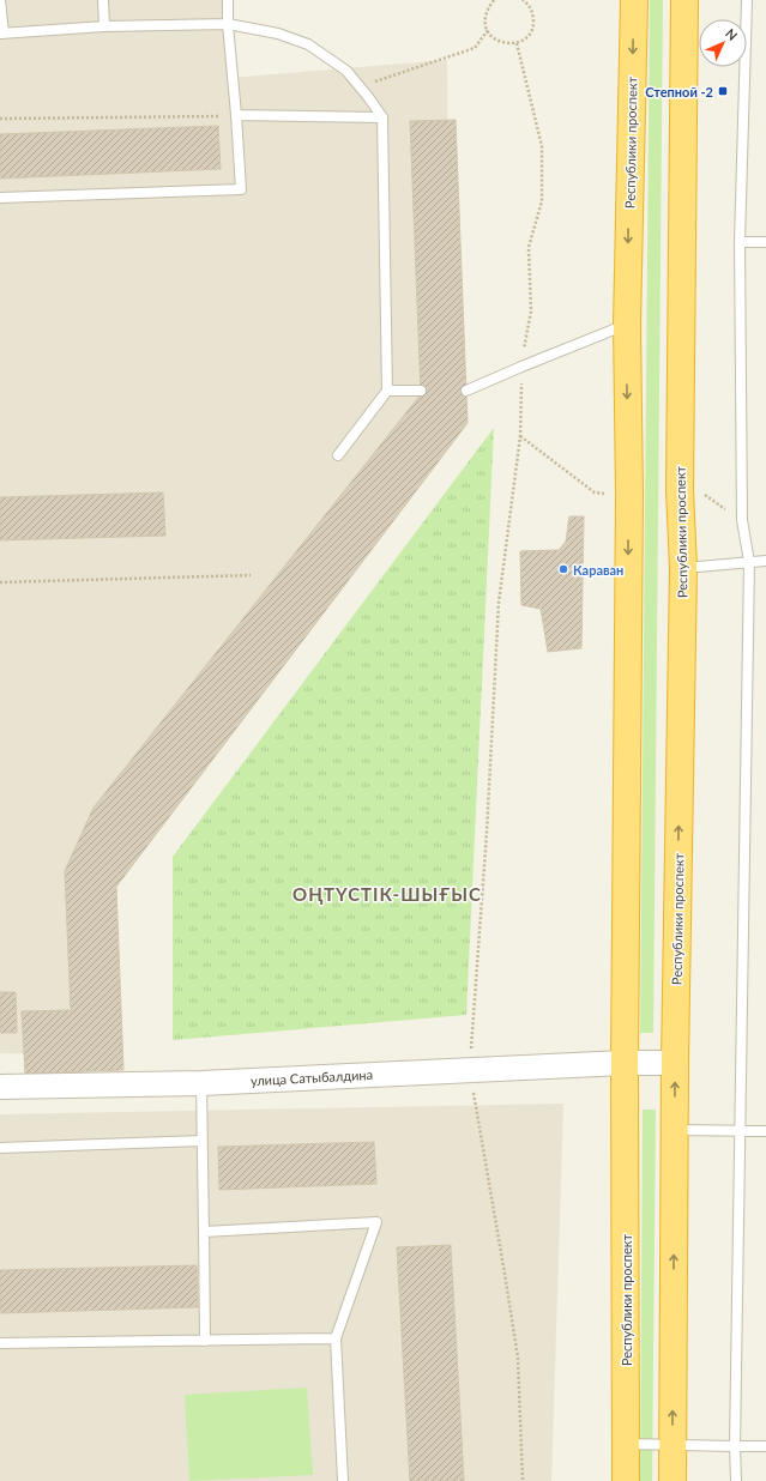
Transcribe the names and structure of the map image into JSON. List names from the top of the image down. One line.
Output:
{"streets":{"highway":["Республики проспект"],"street":["улица Сатыбалдина"]},"crossings":[["Республики проспект","улица Сатыбалдина"]],"districts":["ОҢТҮСТІК-ШЫҒЫС"],"places":{"transit":["Степной -2"],"other":["Караван"]},"north":"top right"}
